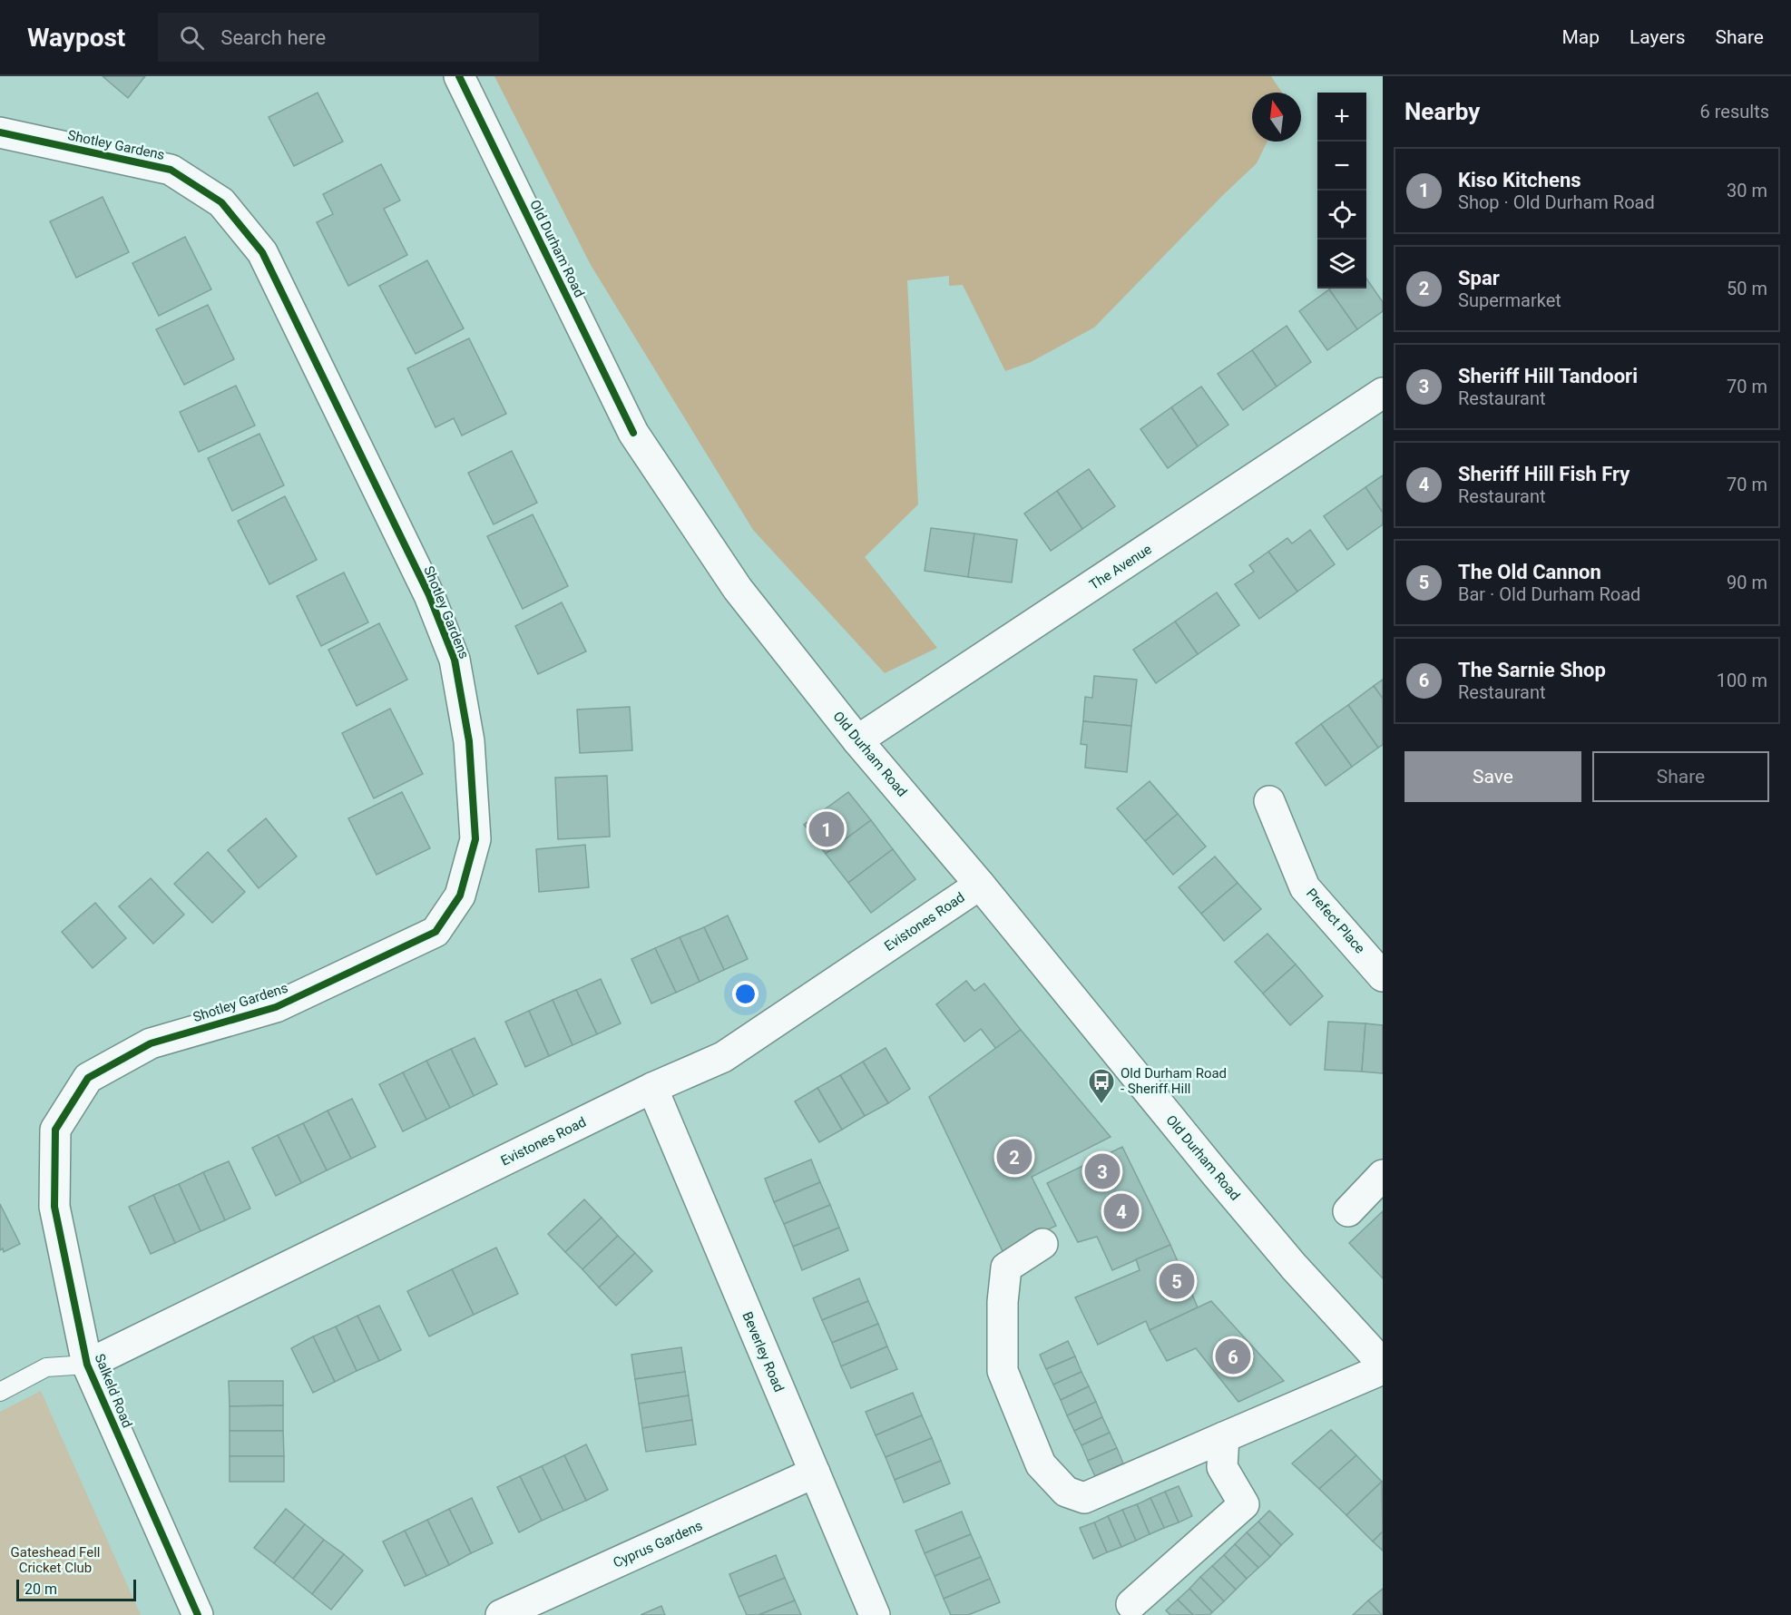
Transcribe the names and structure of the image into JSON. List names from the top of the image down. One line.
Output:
{"streets":{"street":["Shotley Gardens","Old Durham Road","The Avenue","Prefect Place","Evistones Road","Beverley Road","Salkeld Road","Cyprus Gardens"]},"crossings":[["Shotley Gardens","Salkeld Road"],["Old Durham Road","The Avenue"],["Old Durham Road","Evistones Road"],["Evistones Road","Beverley Road"],["Evistones Road","Salkeld Road"],["Beverley Road","Cyprus Gardens"]],"parks":["Gateshead Fell Cricket Club"],"places":{"bus stop":["Old Durham Road - Sheriff Hill"]},"scale_bar":"20 m","north":"top","page":{"header":"Waypost","search":"Search here","nav":["Map","Layers","Share"],"heading":["Nearby","6 results"],"map_buttons":["+","−"],"list":[{"mark":"1","name":"Kiso Kitchens","note":"Shop · Old Durham Road","value":"30 m"},{"mark":"2","name":"Spar","note":"Supermarket","value":"50 m"},{"mark":"3","name":"Sheriff Hill Tandoori","note":"Restaurant","value":"70 m"},{"mark":"4","name":"Sheriff Hill Fish Fry","note":"Restaurant","value":"70 m"},{"mark":"5","name":"The Old Cannon","note":"Bar · Old Durham Road","value":"90 m"},{"mark":"6","name":"The Sarnie Shop","note":"Restaurant","value":"100 m"}],"buttons":["Save","Share"],"pins":["1","2","3","4","5","6"],"scale":"20 m"}}
